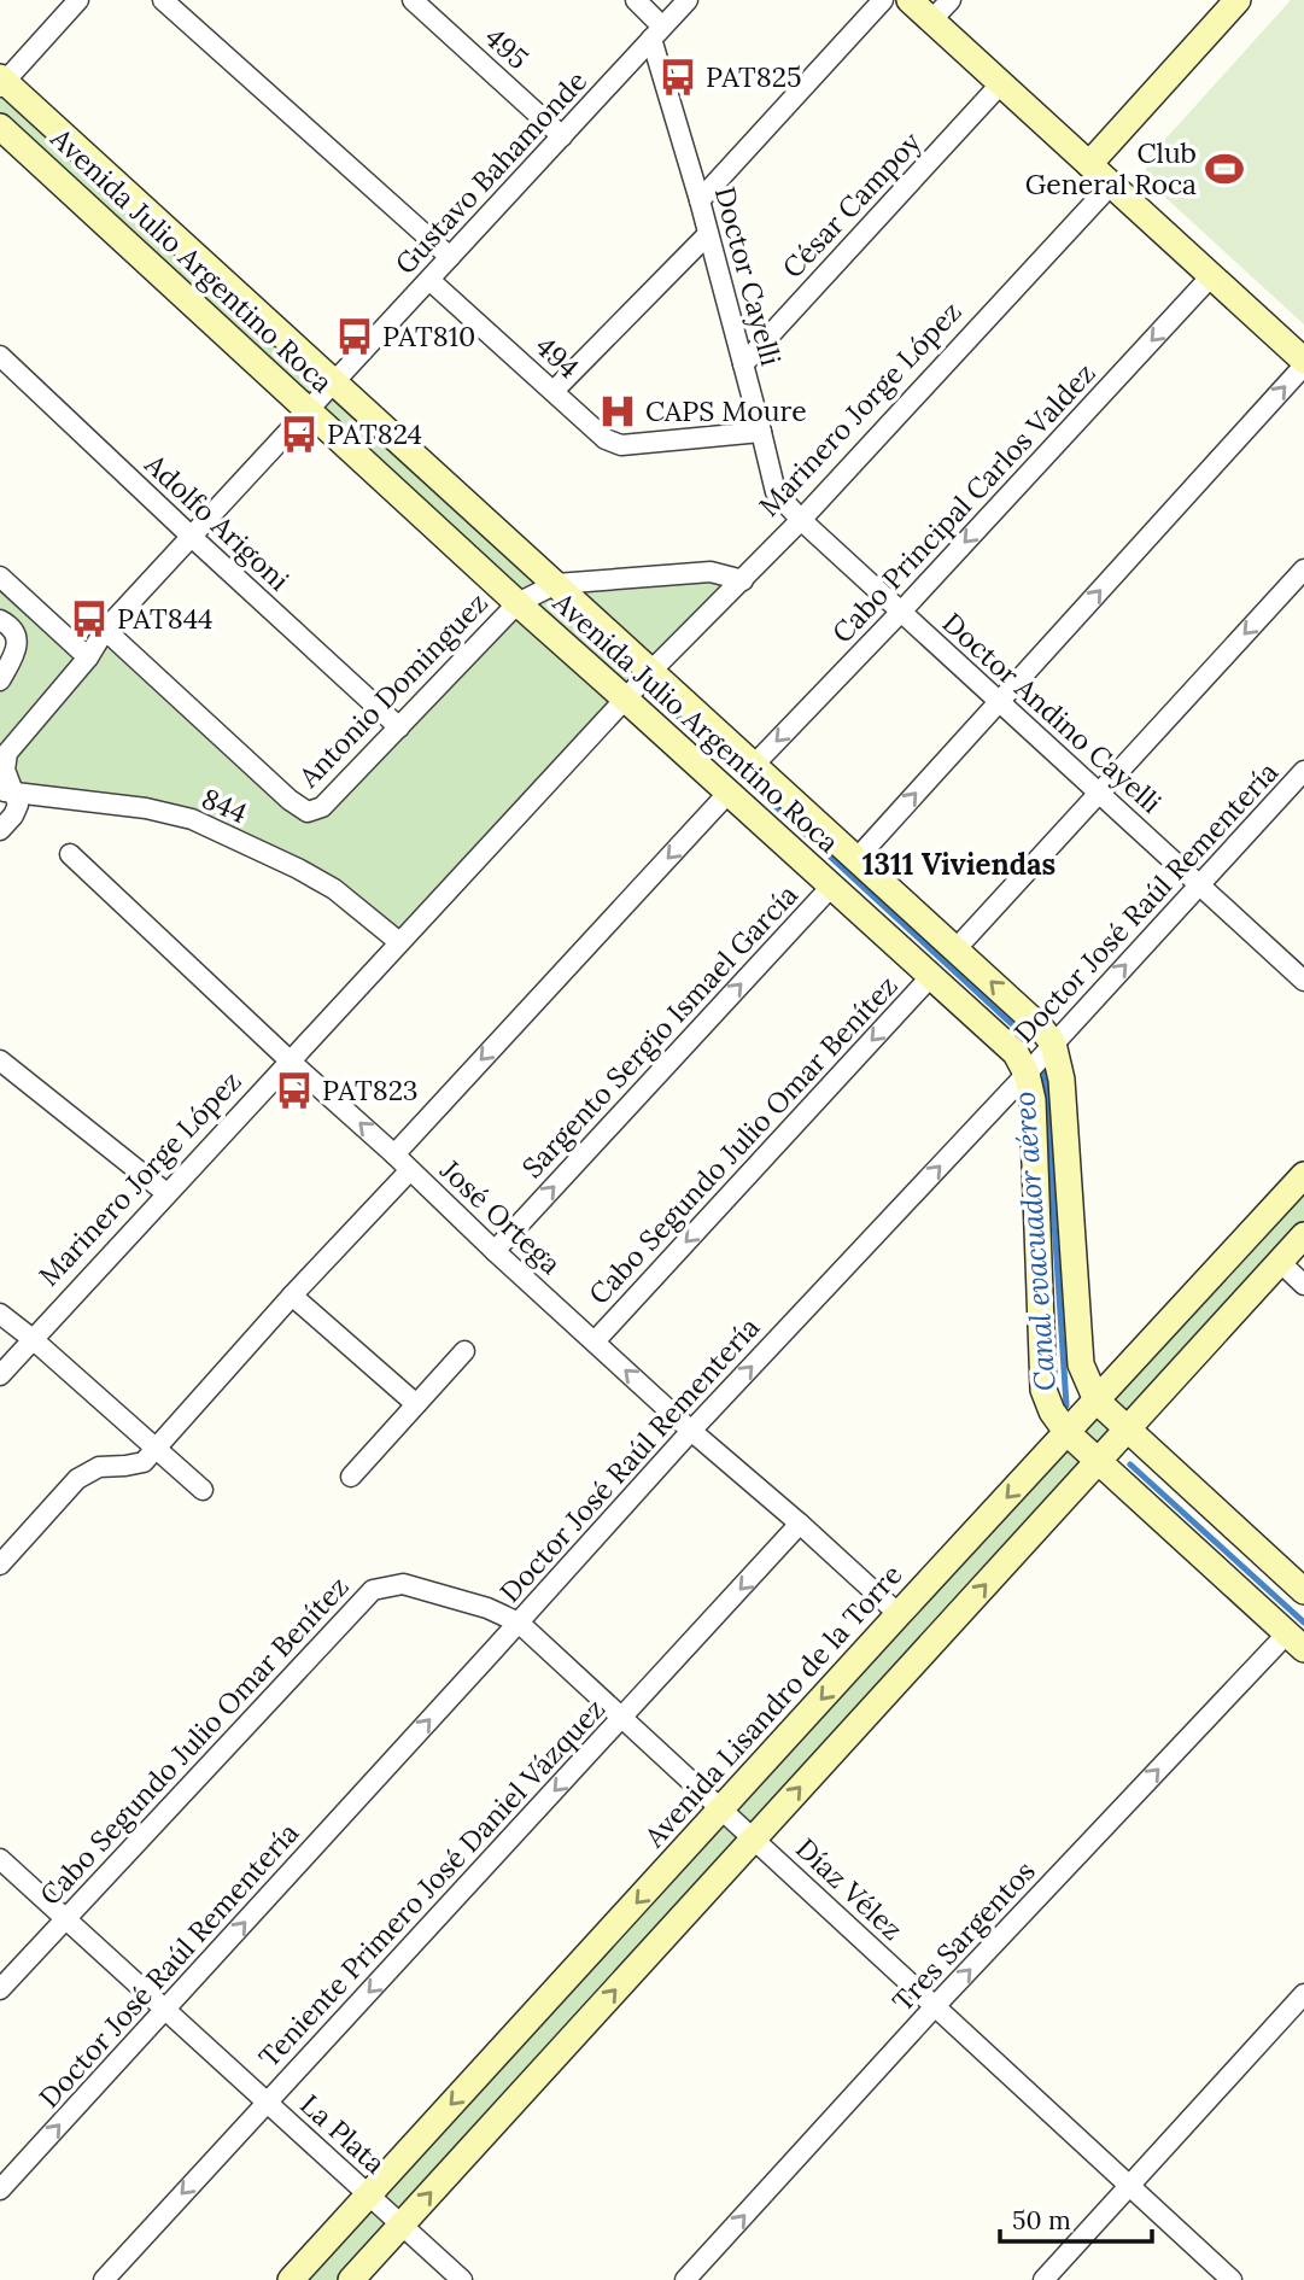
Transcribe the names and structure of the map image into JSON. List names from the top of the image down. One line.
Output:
{"streets":{"main road":["Avenida Julio Argentino Roca","Avenida Lisandro de la Torre"],"street":["495","Gustavo Bahamonde","César Campoy","Doctor Cayelli","494","Marinero Jorge López","Cabo Principal Carlos Valdez","Adolfo Arigoni","Antonio Dominguez","Doctor Andino Cayelli","844","Doctor José Raúl Rementería","Sargento Sergio Ismael García","Cabo Segundo Julio Omar Benítez","José Ortega","Teniente Primero José Daniel Vázquez","Díaz Vélez","Tres Sargentos","La Plata"]},"crossings":[["495","Gustavo Bahamonde"],["Gustavo Bahamonde","Avenida Julio Argentino Roca"],["Gustavo Bahamonde","Doctor Cayelli"],["Gustavo Bahamonde","494"],["César Campoy","Doctor Cayelli"],["Avenida Julio Argentino Roca","Marinero Jorge López"],["Avenida Julio Argentino Roca","Cabo Principal Carlos Valdez"],["Avenida Julio Argentino Roca","Antonio Dominguez"],["Avenida Julio Argentino Roca","Doctor José Raúl Rementería"],["Avenida Julio Argentino Roca","Sargento Sergio Ismael García"],["Avenida Julio Argentino Roca","Cabo Segundo Julio Omar Benítez"],["Avenida Julio Argentino Roca","Avenida Lisandro de la Torre"],["Avenida Julio Argentino Roca","Tres Sargentos"],["Doctor Cayelli","494"],["Doctor Cayelli","Marinero Jorge López"],["Doctor Cayelli","Doctor Andino Cayelli"],["Marinero Jorge López","Doctor Andino Cayelli"],["Marinero Jorge López","844"],["Marinero Jorge López","José Ortega"],["Cabo Principal Carlos Valdez","Doctor Andino Cayelli"],["Adolfo Arigoni","Antonio Dominguez"],["Doctor Andino Cayelli","Doctor José Raúl Rementería"],["Doctor José Raúl Rementería","José Ortega"],["Doctor José Raúl Rementería","Díaz Vélez"],["Doctor José Raúl Rementería","La Plata"],["Sargento Sergio Ismael García","José Ortega"],["Cabo Segundo Julio Omar Benítez","José Ortega"],["Cabo Segundo Julio Omar Benítez","Díaz Vélez"],["Cabo Segundo Julio Omar Benítez","La Plata"],["José Ortega","Avenida Lisandro de la Torre"],["José Ortega","Teniente Primero José Daniel Vázquez"],["Avenida Lisandro de la Torre","Díaz Vélez"],["Avenida Lisandro de la Torre","La Plata"],["Teniente Primero José Daniel Vázquez","Díaz Vélez"],["Teniente Primero José Daniel Vázquez","La Plata"],["Díaz Vélez","Tres Sargentos"]],"one_way":["Doctor José Raúl Rementería","Cabo Segundo Julio Omar Benítez","Teniente Primero José Daniel Vázquez","Tres Sargentos"],"districts":["1311 Viviendas"],"water":["Canal evacuador aéreo"],"places":{"bus stop":["PAT825","PAT810","PAT824","PAT844","PAT823"],"sports":["Club General Roca"],"hospital":["CAPS Moure"]},"scale_bar":"50 m"}
